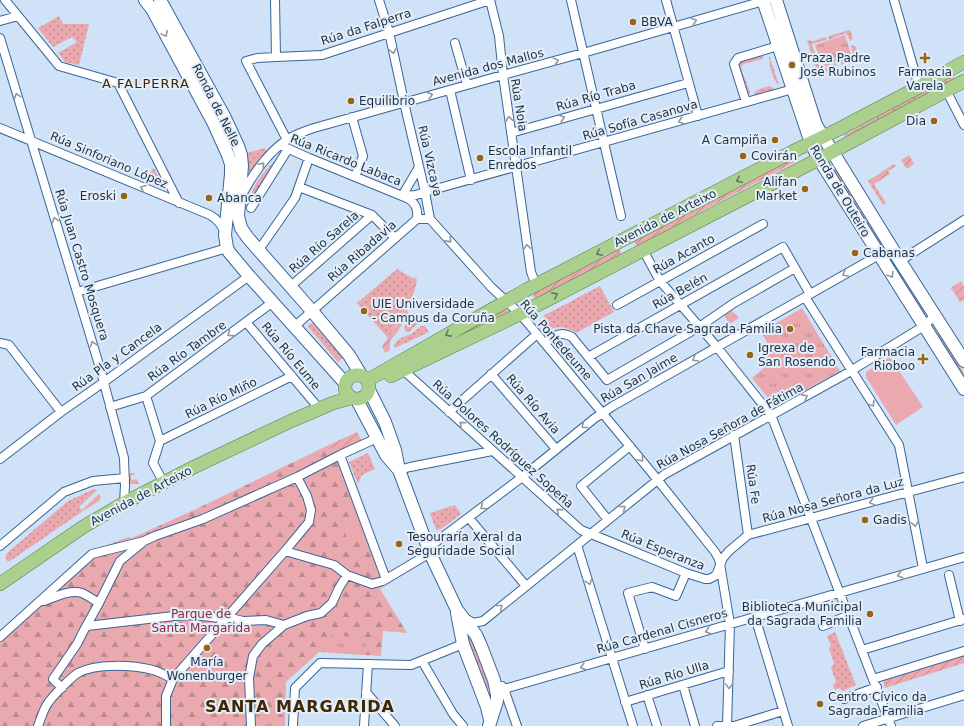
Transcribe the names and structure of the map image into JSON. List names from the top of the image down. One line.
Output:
{"streets":{"main road":["Avenida de Arteixo"],"street":["Rúa da Falperra","Avenida dos Mallos","Rúa Río Traba","Ronda de Nelle","Rúa Noia","Rúa Sofía Casanova","Rúa Sinforiano López","Rúa Ricardo Labaca","Rúa Vizcaya","Ronda de Outeiro","Rúa Río Sarela","Rúa Ribadavia","Rúa Acanto","Rúa Juan Castro Mosquera","Rúa Belén","Rúa Pontedeume","Rúa Río Tambre","Rúa Río Eume","Rúa Pla y Cancela","Rúa San Jaime","Rúa Río Miño","Rúa Río Avia","Rúa Nosa Señora de Fátima","Rúa Dolores Rodríguez Sopeña","Rúa Fe","Rúa Nosa Señora da Luz","Rúa Esperanza","Rúa Cardenal Cisneros","Rúa Río Ulla"]},"crossings":[["Rúa da Falperra","Avenida dos Mallos"],["Rúa da Falperra","Rúa Noia"],["Rúa da Falperra","Rúa Vizcaya"],["Avenida dos Mallos","Ronda de Nelle"],["Avenida dos Mallos","Rúa Noia"],["Avenida dos Mallos","Rúa Ricardo Labaca"],["Avenida dos Mallos","Rúa Vizcaya"],["Avenida dos Mallos","Ronda de Outeiro"],["Rúa Río Traba","Rúa Noia"],["Ronda de Nelle","Rúa Sinforiano López"],["Ronda de Nelle","Avenida de Arteixo"],["Ronda de Nelle","Rúa Río Sarela"],["Ronda de Nelle","Rúa Ribadavia"],["Ronda de Nelle","Rúa Río Tambre"],["Ronda de Nelle","Rúa Pla y Cancela"],["Ronda de Nelle","Rúa San Jaime"],["Ronda de Nelle","Rúa Nosa Señora de Fátima"],["Ronda de Nelle","Rúa Cardenal Cisneros"],["Rúa Noia","Rúa Sofía Casanova"],["Rúa Noia","Avenida de Arteixo"],["Rúa Sofía Casanova","Rúa Ricardo Labaca"],["Rúa Sofía Casanova","Rúa Vizcaya"],["Rúa Sinforiano López","Rúa Juan Castro Mosquera"],["Rúa Ricardo Labaca","Rúa Vizcaya"],["Rúa Ricardo Labaca","Rúa Ribadavia"],["Ronda de Outeiro","Avenida de Arteixo"],["Ronda de Outeiro","Rúa San Jaime"],["Ronda de Outeiro","Rúa Nosa Señora de Fátima"],["Avenida de Arteixo","Rúa Juan Castro Mosquera"],["Avenida de Arteixo","Rúa Pontedeume"],["Avenida de Arteixo","Rúa Río Eume"],["Avenida de Arteixo","Rúa Dolores Rodríguez Sopeña"],["Rúa Juan Castro Mosquera","Rúa Río Tambre"],["Rúa Juan Castro Mosquera","Rúa Pla y Cancela"],["Rúa Pontedeume","Rúa San Jaime"],["Rúa Pontedeume","Rúa Nosa Señora de Fátima"],["Rúa Pontedeume","Rúa Nosa Señora da Luz"],["Rúa Pontedeume","Rúa Esperanza"],["Rúa Pontedeume","Rúa Cardenal Cisneros"],["Rúa Pontedeume","Rúa Río Ulla"],["Rúa Río Tambre","Rúa Río Eume"],["Rúa Río Eume","Rúa Río Miño"],["Rúa San Jaime","Rúa Río Avia"],["Rúa San Jaime","Rúa Dolores Rodríguez Sopeña"],["Rúa Nosa Señora de Fátima","Rúa Dolores Rodríguez Sopeña"],["Rúa Nosa Señora de Fátima","Rúa Fe"],["Rúa Nosa Señora de Fátima","Rúa Esperanza"],["Rúa Dolores Rodríguez Sopeña","Rúa Esperanza"],["Rúa Fe","Rúa Nosa Señora da Luz"],["Rúa Nosa Señora da Luz","Rúa Esperanza"]],"one_way":["Avenida dos Mallos","Rúa Río Traba","Rúa Sinforiano López","Rúa Juan Castro Mosquera","Rúa Río Tambre","Rúa San Jaime","Rúa Nosa Señora de Fátima","Rúa Dolores Rodríguez Sopeña","Rúa Nosa Señora da Luz","Rúa Cardenal Cisneros"],"districts":["A FALPERRA","SANTA MARGARIDA"],"parks":["Parque de Santa Margarida"],"places":{"other":["BBVA","Praza Padre José Rubinos","Equilibrio","Dia","A Campiña","Covirán","Escola Infantil Enredos","Alifan Market","Eroski","Abanca","Cabanas","UIE Universidade - Campus da Coruña","Pista da Chave Sagrada Familia","Igrexa de San Rosendo","Gadis","Tesouraría Xeral da Seguridade Social","Biblioteca Municipal da Sagrada Familia","María Wonenburger","Centro Cívico da Sagrada Familia"],"health":["Farmacia Varela","Farmacia Rioboo"]}}
